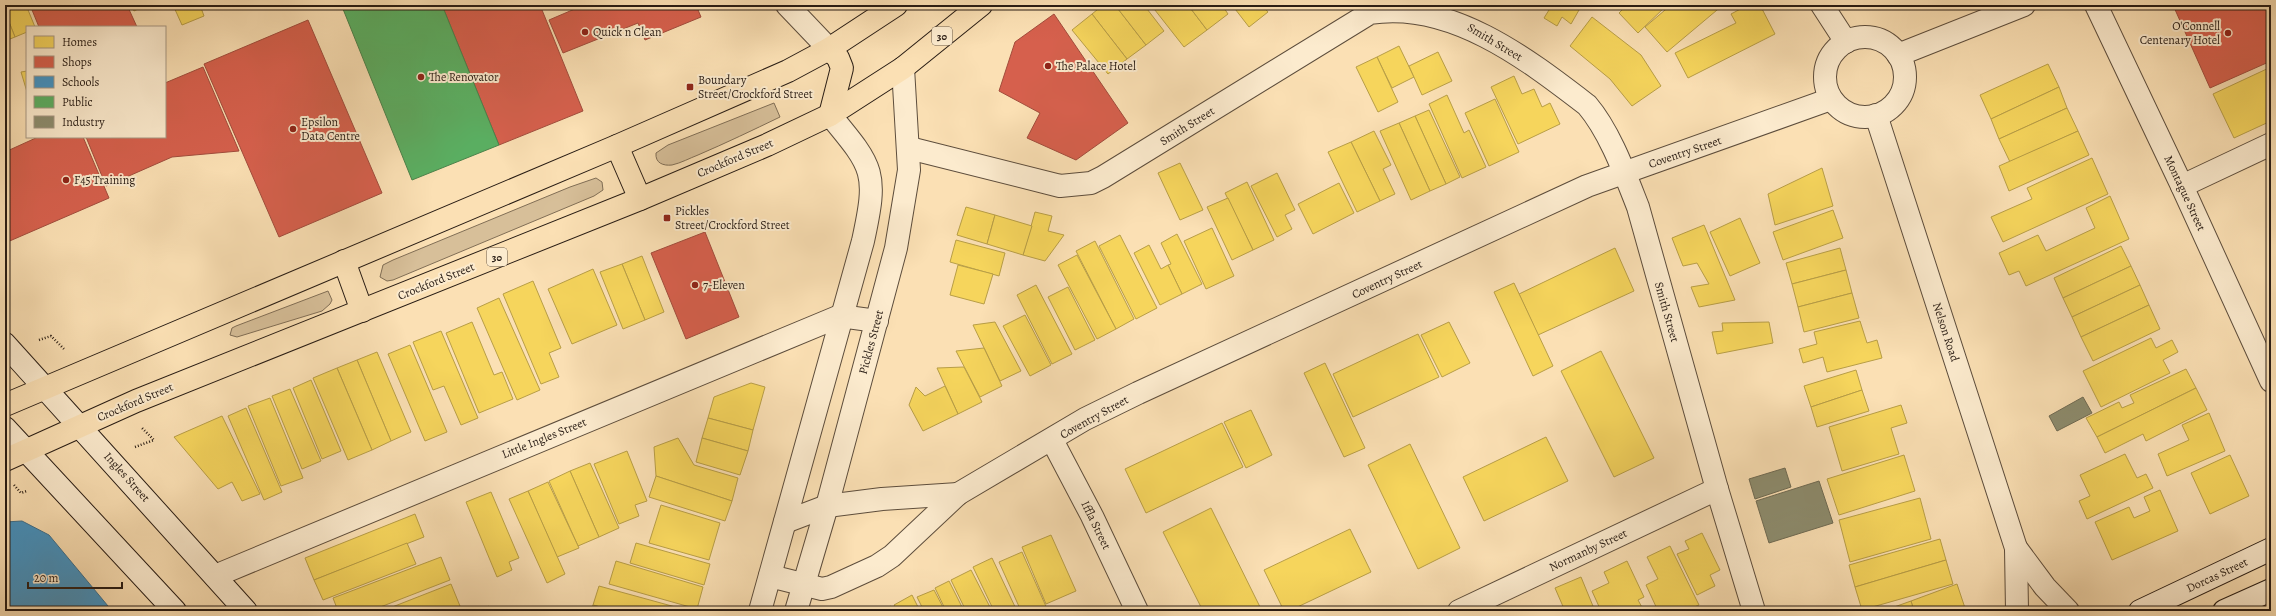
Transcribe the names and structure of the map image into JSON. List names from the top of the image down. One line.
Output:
{"streets":{"main road":["30","Crockford Street"],"street":["Smith Street","Coventry Street","Montague Street","Nelson Road","Pickles Street","Little Ingles Street","Ingles Street","Iffla Street","Normanby Street","Dorcas Street"]},"crossings":[["30","Crockford Street"],["30","Pickles Street"],["Smith Street","Coventry Street"],["Smith Street","Pickles Street"],["Smith Street","Normanby Street"],["Coventry Street","Nelson Road"],["Coventry Street","Pickles Street"],["Coventry Street","Iffla Street"],["Crockford Street","Pickles Street"],["Crockford Street","Ingles Street"],["Little Ingles Street","Ingles Street"]],"places":{"other":["Quick n Clean","O'Connell Centenary Hotel","The Palace Hotel","The Renovator","Epsilon Data Centre","F45 Training","7-Eleven"],"transit":["Boundary Street/Crockford Street","Pickles Street/Crockford Street"]},"legend":["Homes","Shops","Schools","Public","Industry"],"scale_bar":"20 m"}
